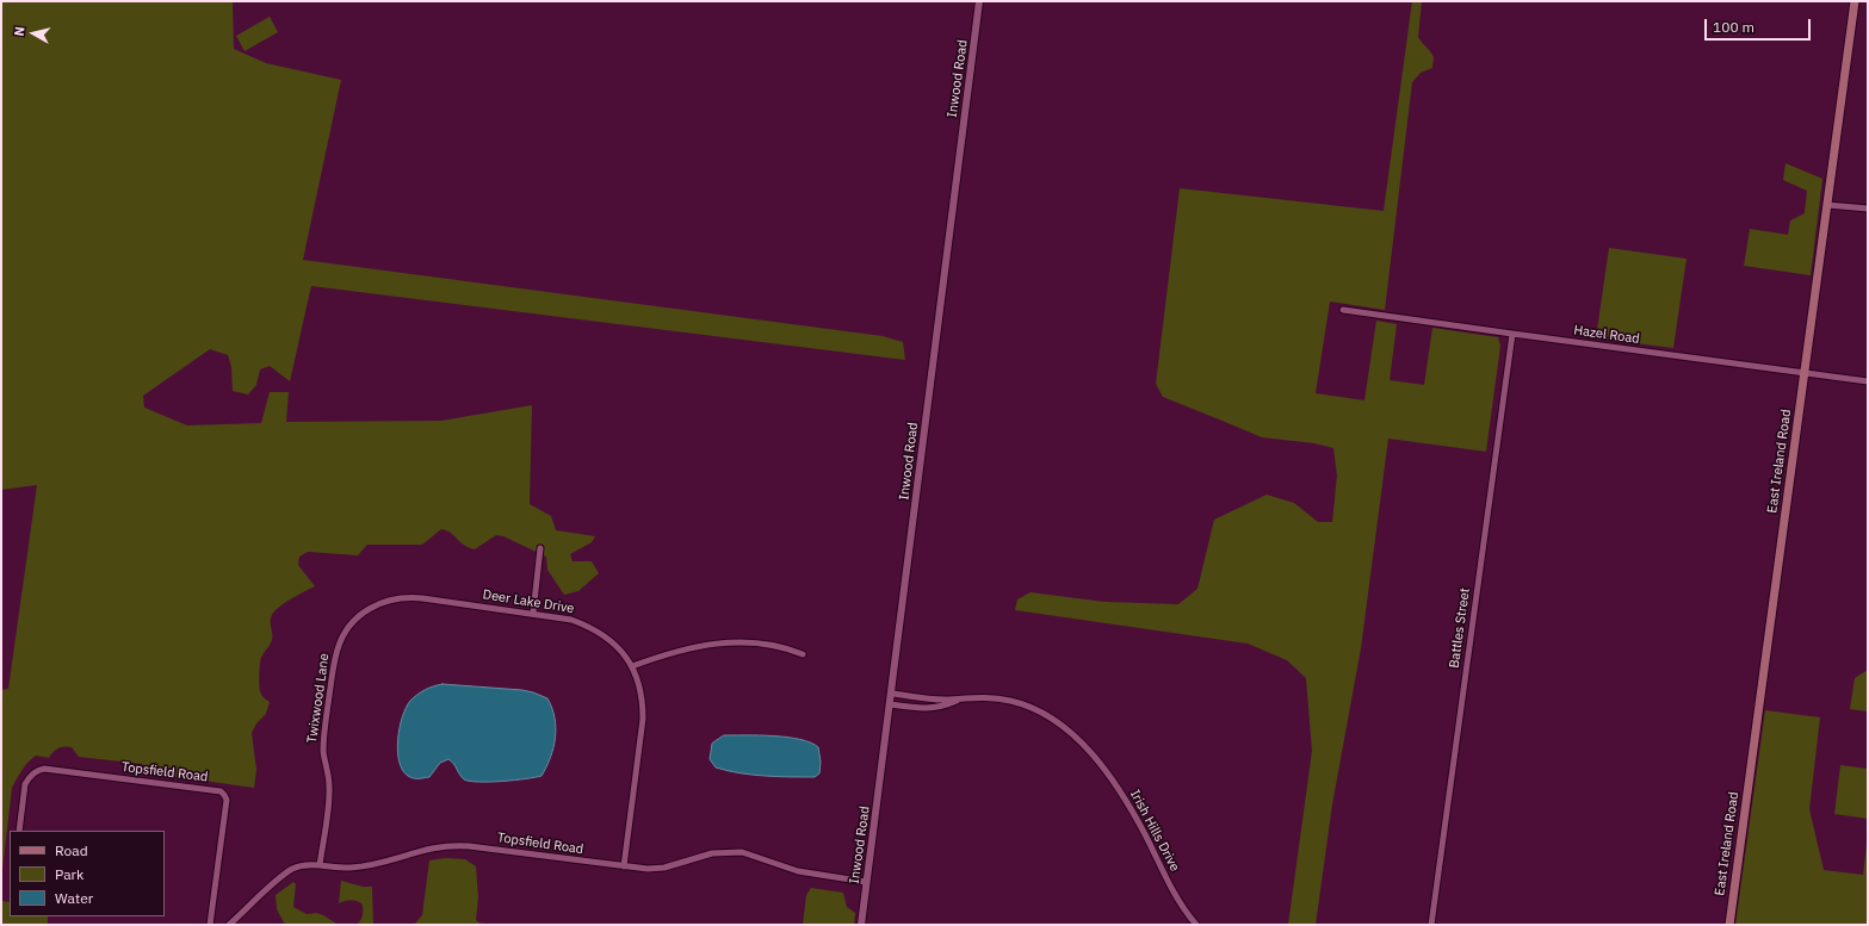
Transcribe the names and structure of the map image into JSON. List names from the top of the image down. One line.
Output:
{"streets":{"main road":["East Ireland Road"],"street":["Inwood Road","Hazel Road","Deer Lake Drive","Battles Street","Twixwood Lane","Topsfield Road","Irish Hills Drive"]},"crossings":[["Inwood Road","Topsfield Road"],["Inwood Road","Irish Hills Drive"],["Hazel Road","East Ireland Road"],["Hazel Road","Battles Street"],["Deer Lake Drive","Twixwood Lane"],["Deer Lake Drive","Topsfield Road"],["Twixwood Lane","Topsfield Road"]],"legend":["Road","Park","Water"],"scale_bar":"100 m","north":"left"}
